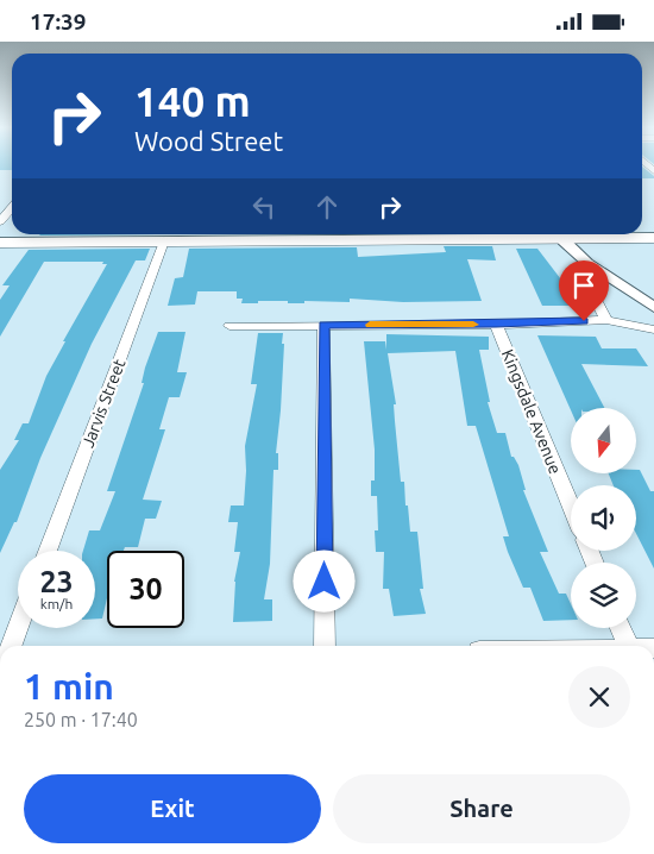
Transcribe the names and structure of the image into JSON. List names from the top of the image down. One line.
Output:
{"streets":{"street":["Jarvis Street","Kingsdale Avenue"]},"north":"bottom","page":{"status":"17:39","turn":["140 m","Wood Street"],"speed":"23 km/h","limit":"30","heading":["1 min","250 m · 17:40"],"buttons":["Exit","Share"]}}
